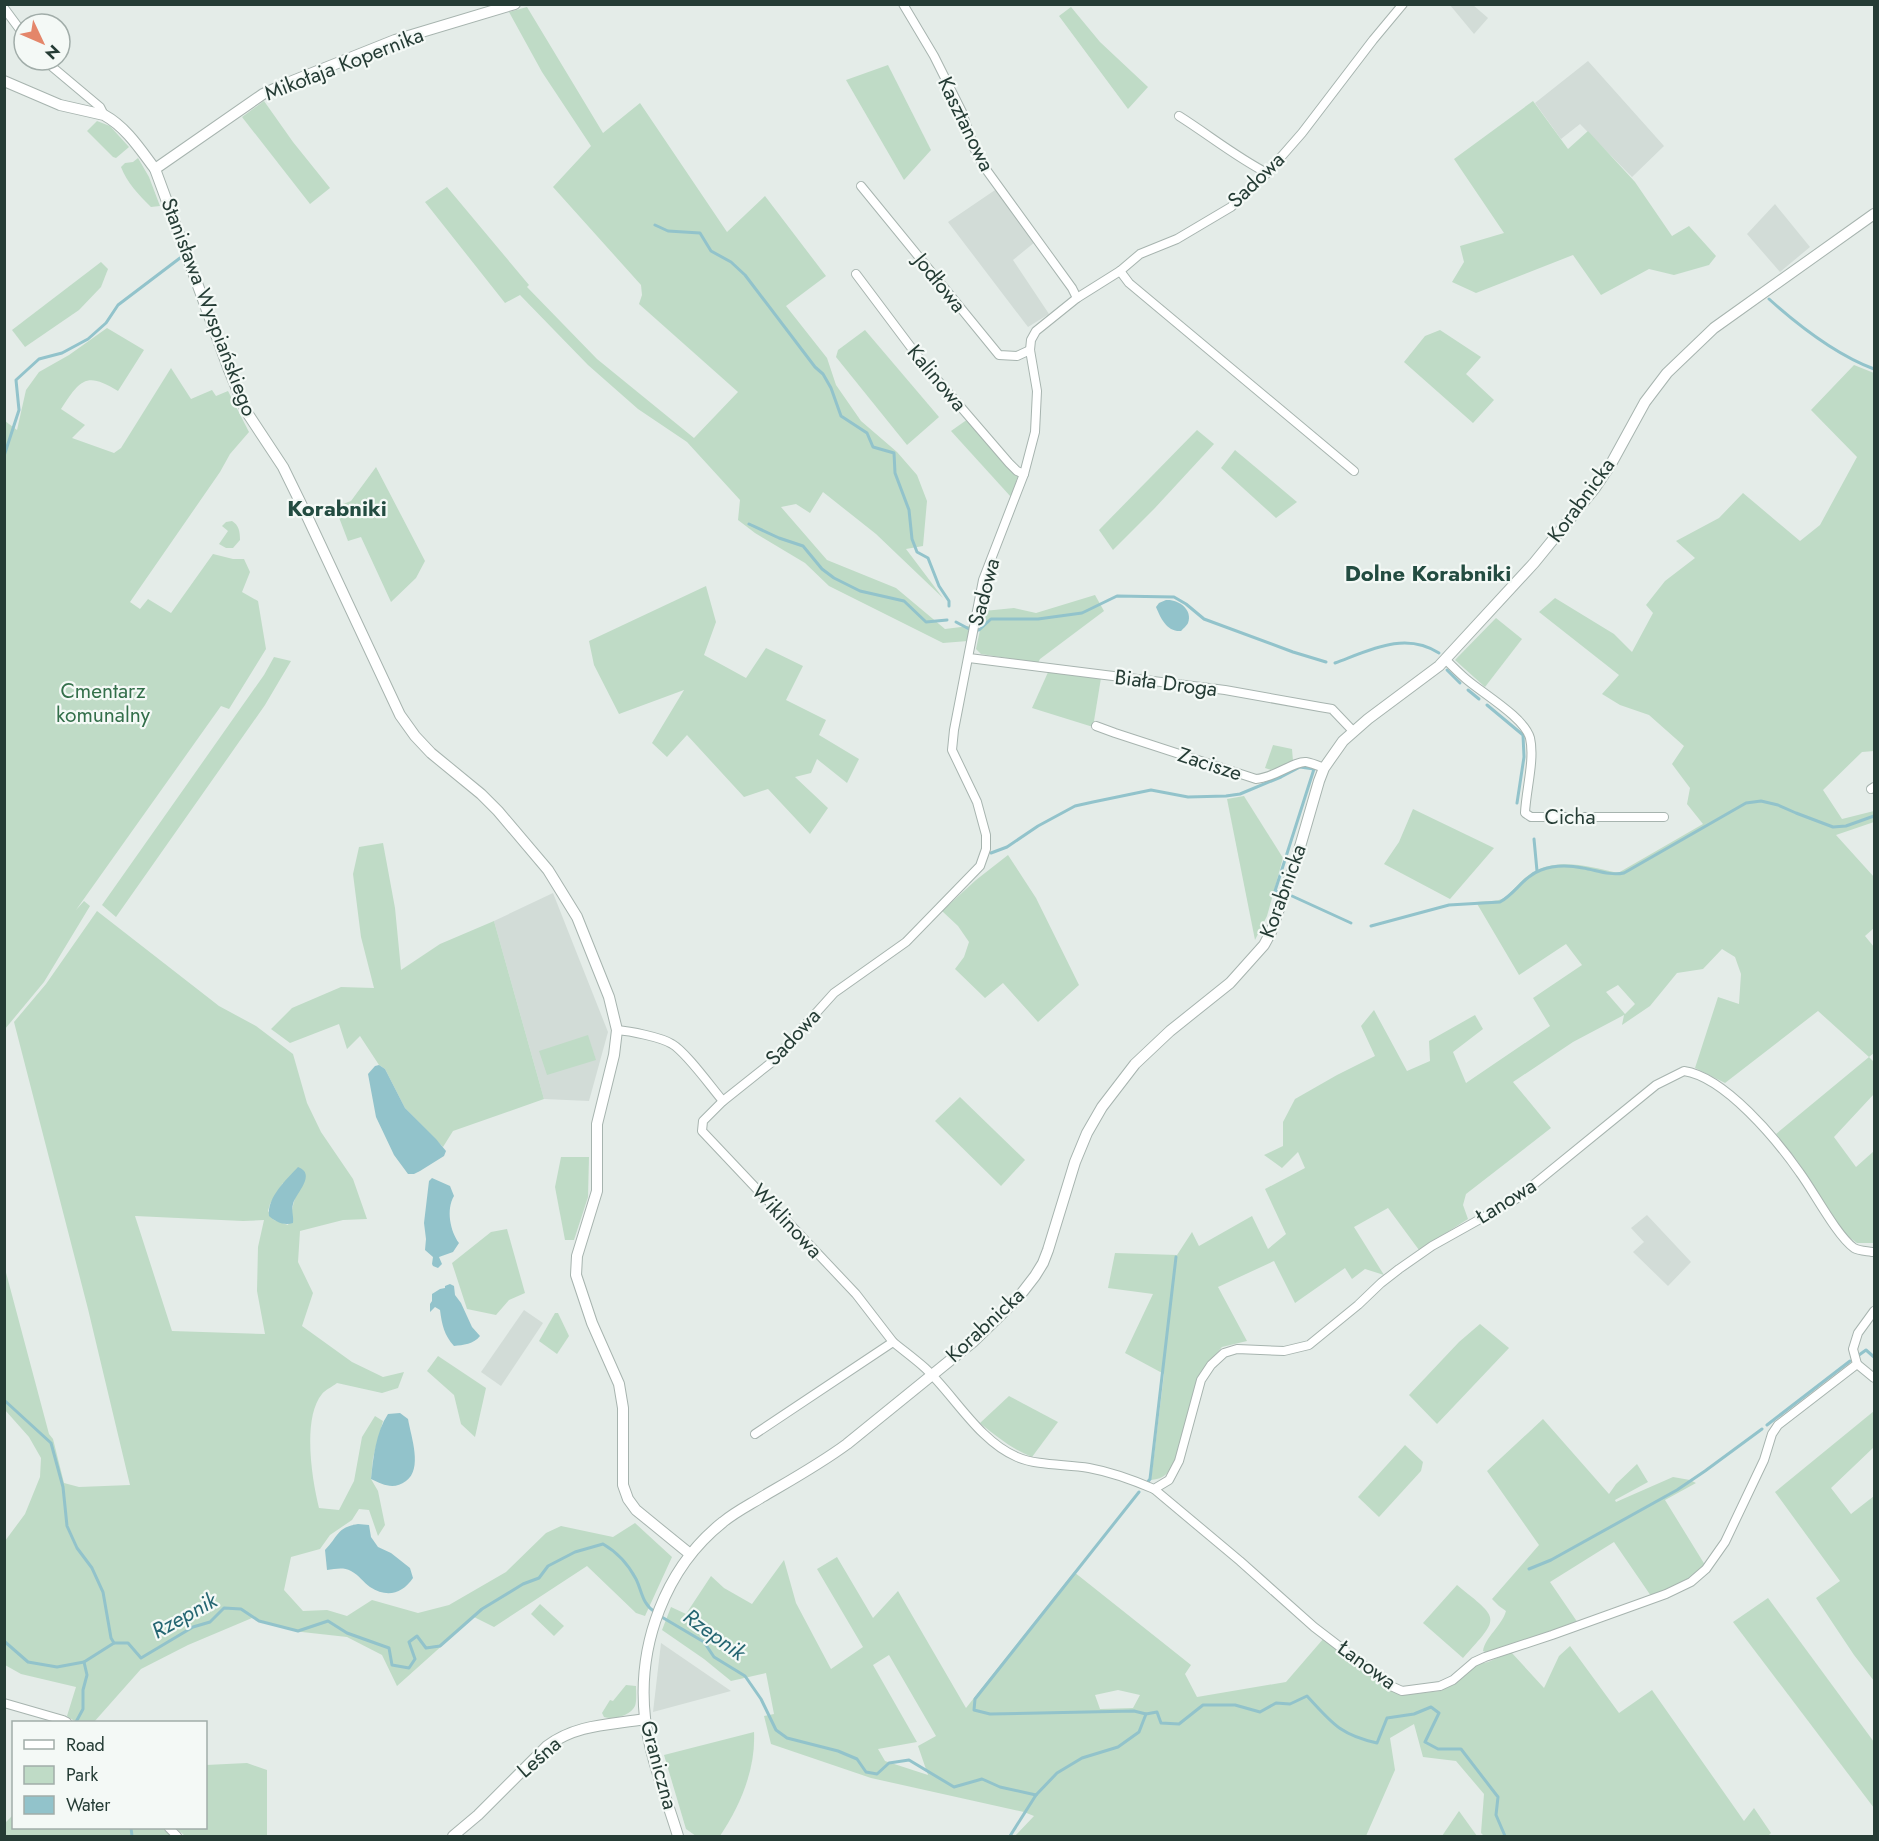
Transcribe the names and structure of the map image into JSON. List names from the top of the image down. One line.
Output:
{"streets":{"street":["Mikołaja Kopernika","Kasztanowa","Sadowa","Jodłowa","Stanisława Wyspiańskiego","Kalinowa","Korabnicka","Biała Droga","Zacisze","Cicha","Łanowa","Wiklinowa","Leśna","Graniczna"]},"crossings":[["Mikołaja Kopernika","Stanisława Wyspiańskiego"],["Kasztanowa","Sadowa"],["Sadowa","Jodłowa"],["Sadowa","Kalinowa"],["Sadowa","Biała Droga"],["Sadowa","Wiklinowa"],["Stanisława Wyspiańskiego","Korabnicka"],["Korabnicka","Biała Droga"],["Korabnicka","Zacisze"],["Korabnicka","Cicha"],["Korabnicka","Łanowa"],["Korabnicka","Wiklinowa"],["Korabnicka","Graniczna"],["Łanowa","Wiklinowa"],["Leśna","Graniczna"]],"districts":["Korabniki","Dolne Korabniki"],"water":["Rzepnik"],"parks":["Cmentarz komunalny"],"legend":["Road","Park","Water"],"north":"bottom right"}
